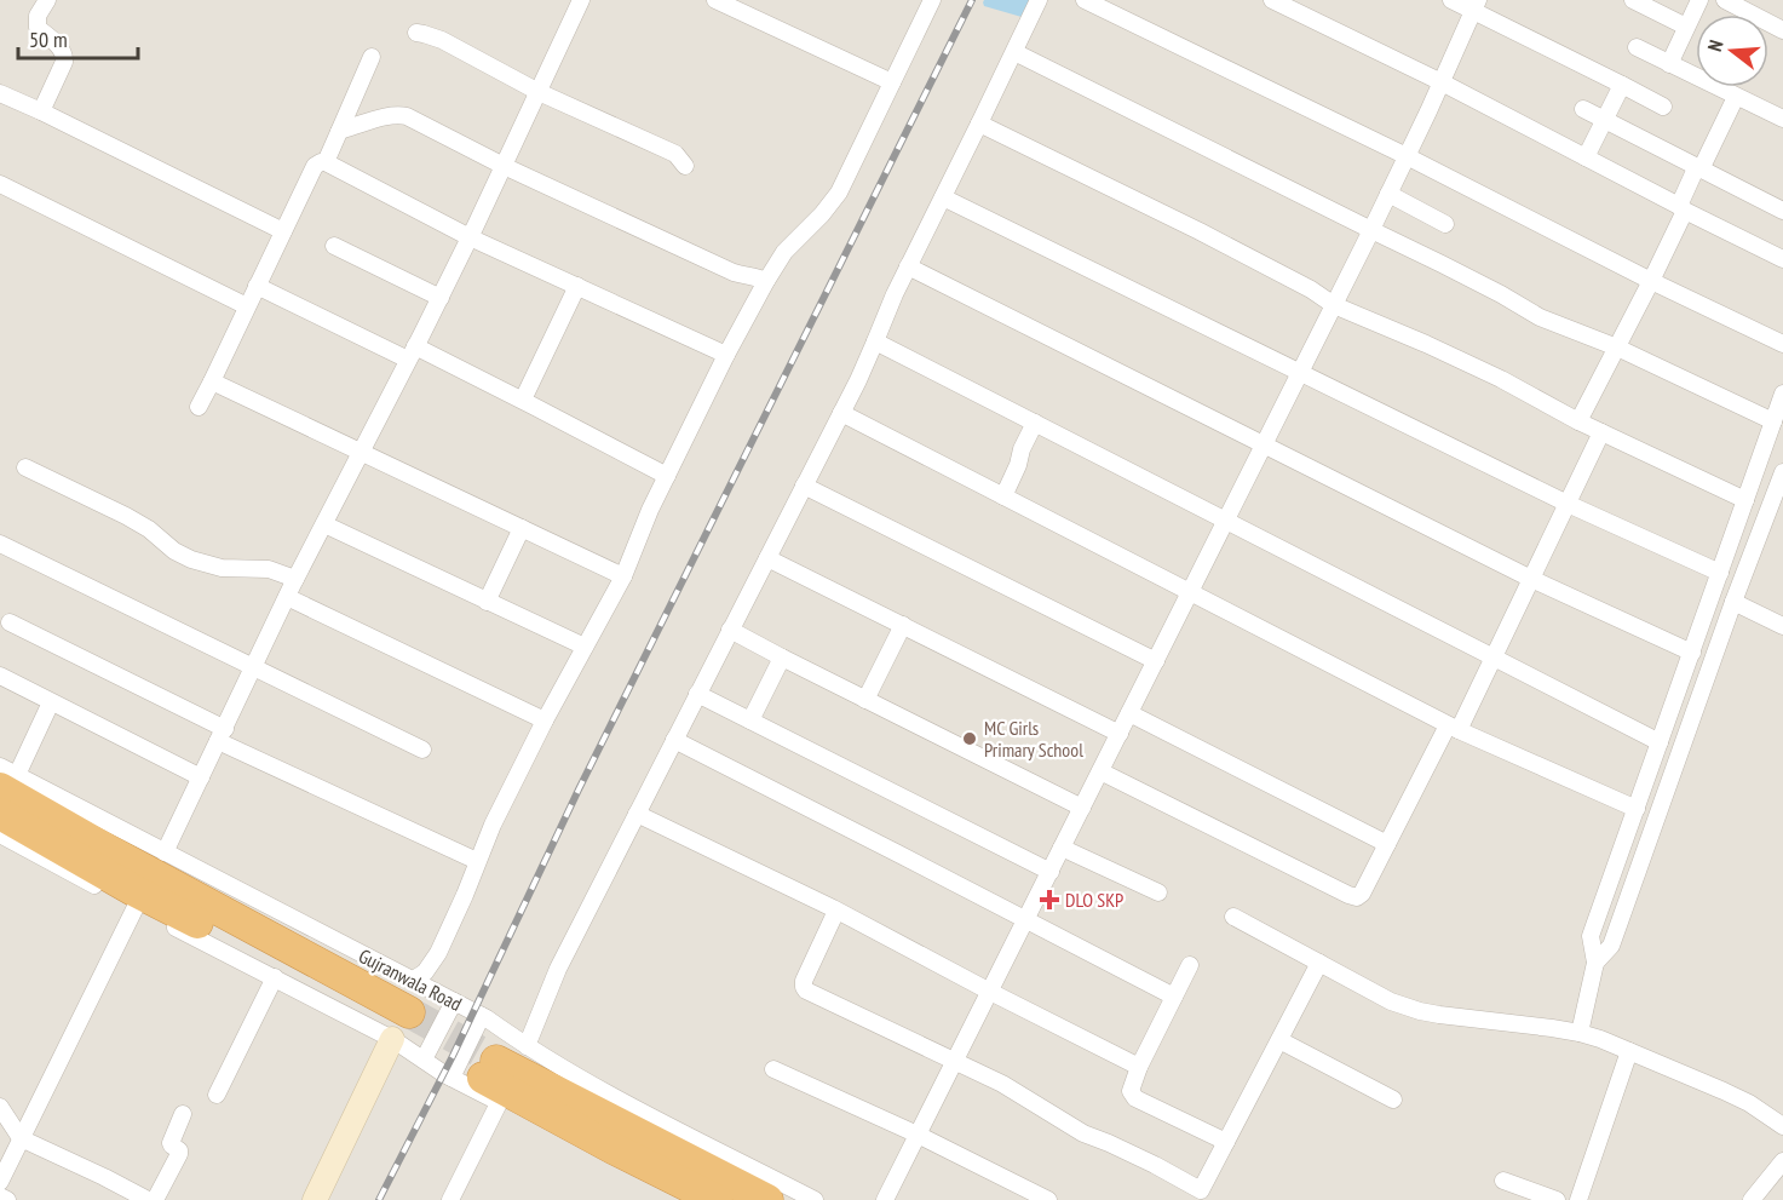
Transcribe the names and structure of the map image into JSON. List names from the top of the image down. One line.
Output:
{"streets":{"highway":["Gujranwala Road"]},"places":{"other":["MC Girls Primary School"],"health":["DLO SKP"]},"scale_bar":"50 m","north":"left"}
